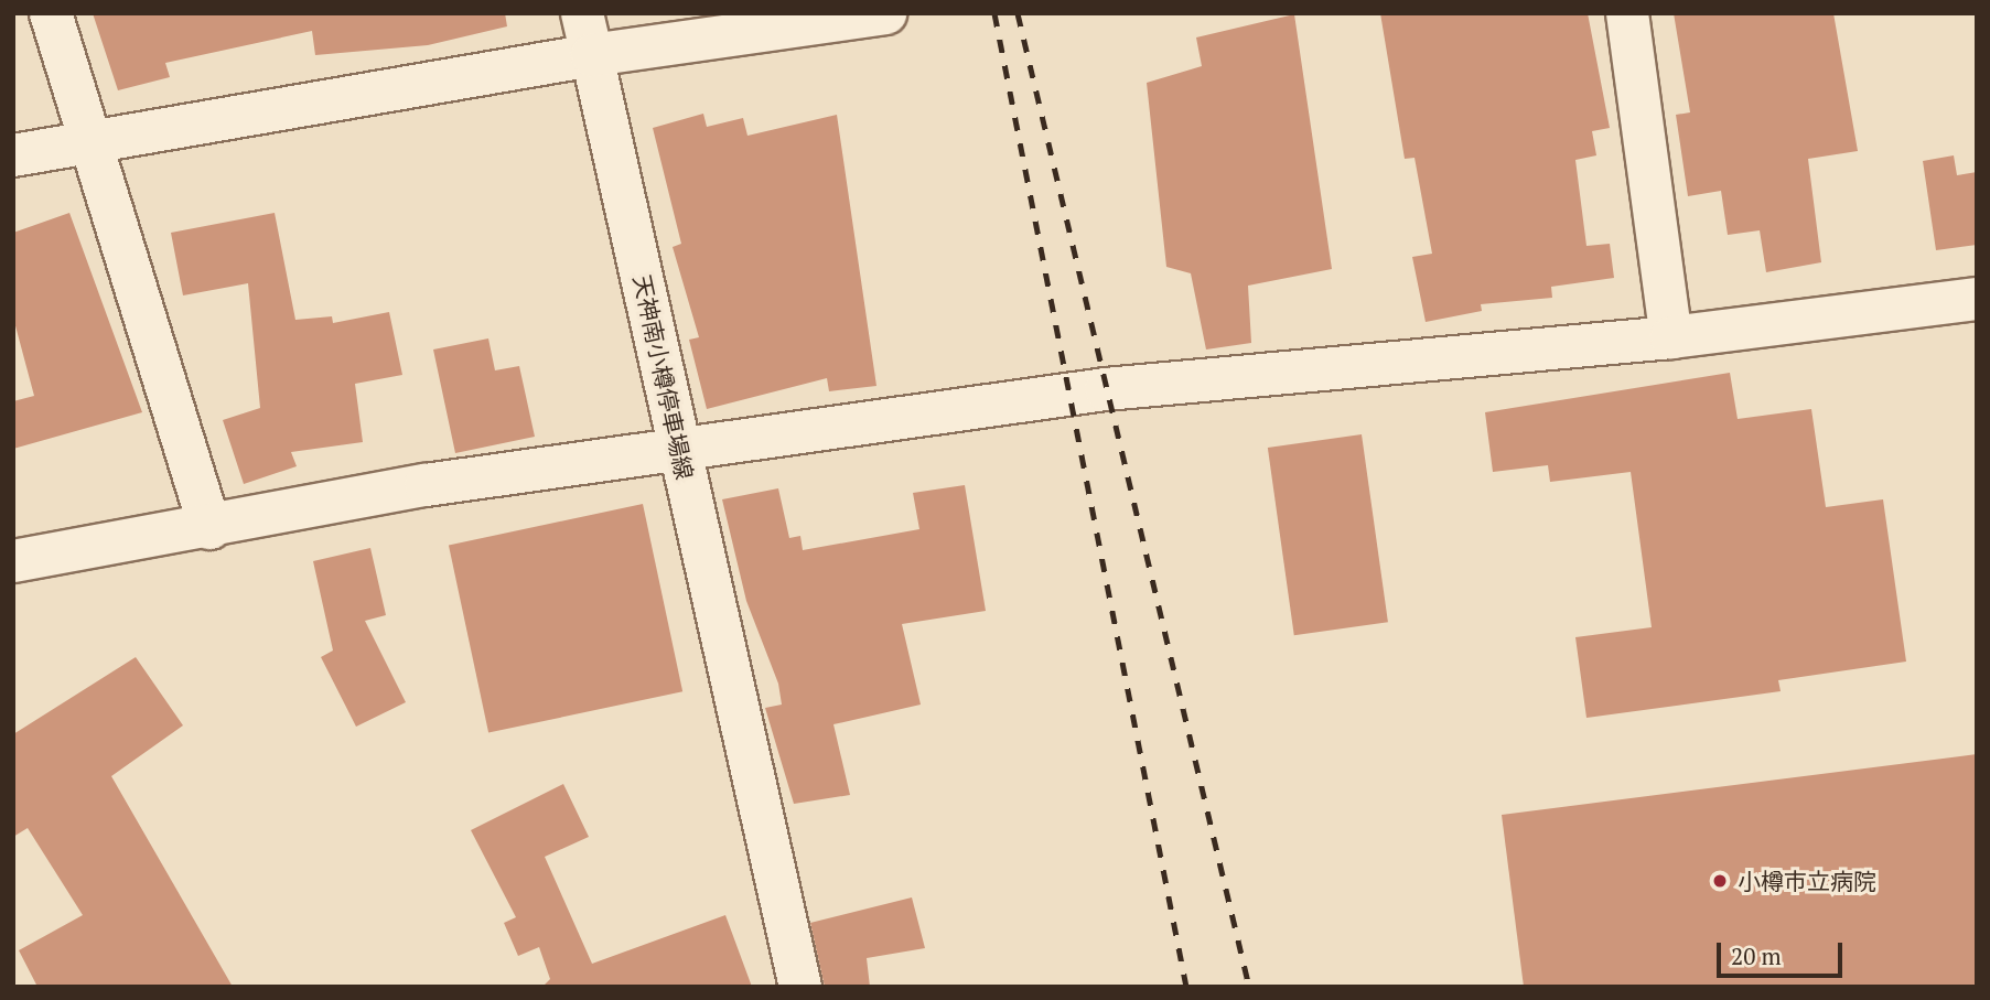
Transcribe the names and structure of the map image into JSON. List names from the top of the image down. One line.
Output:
{"streets":{"street":["天神南小樽停車場線"]},"places":["小樽市立病院"],"scale_bar":"20 m"}
